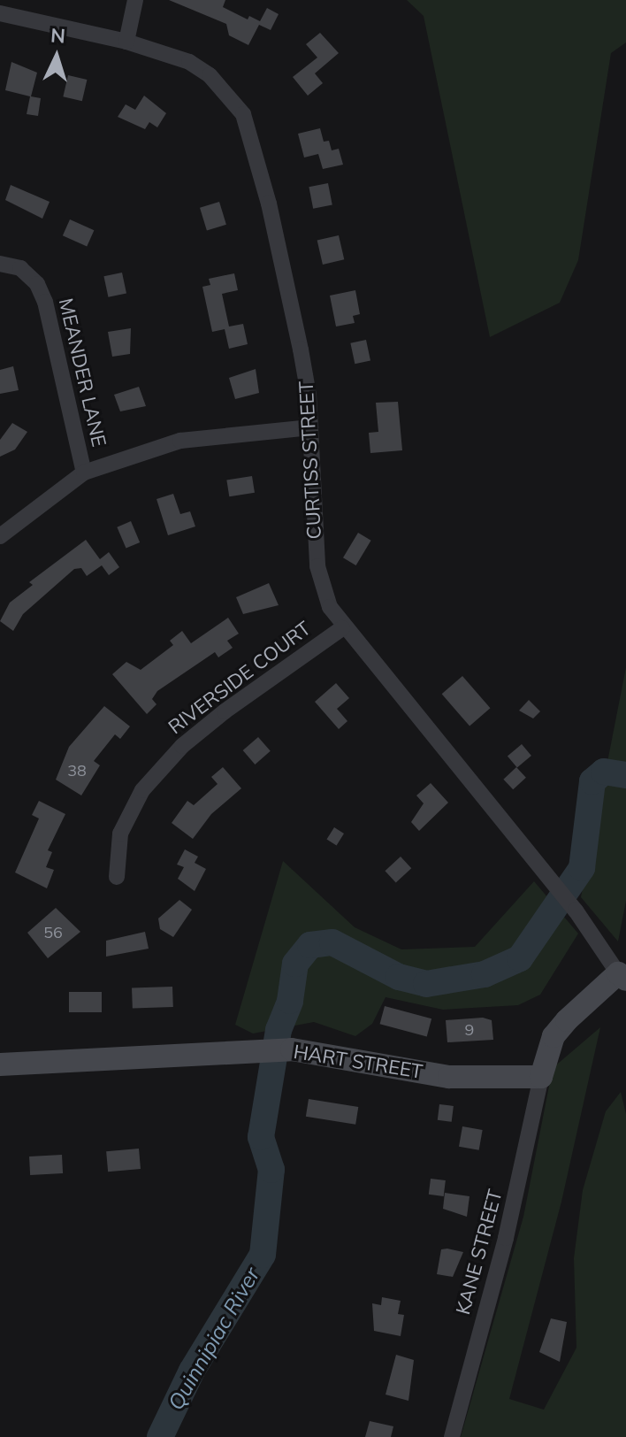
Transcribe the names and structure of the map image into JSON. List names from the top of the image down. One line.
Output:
{"streets":{"street":["MEANDER LANE","CURTISS STREET","RIVERSIDE COURT","HART STREET","KANE STREET"]},"crossings":[["CURTISS STREET","RIVERSIDE COURT"],["HART STREET","KANE STREET"]],"water":["Quinnipiac River"],"house_numbers":["38","56","9"],"north":"top"}
